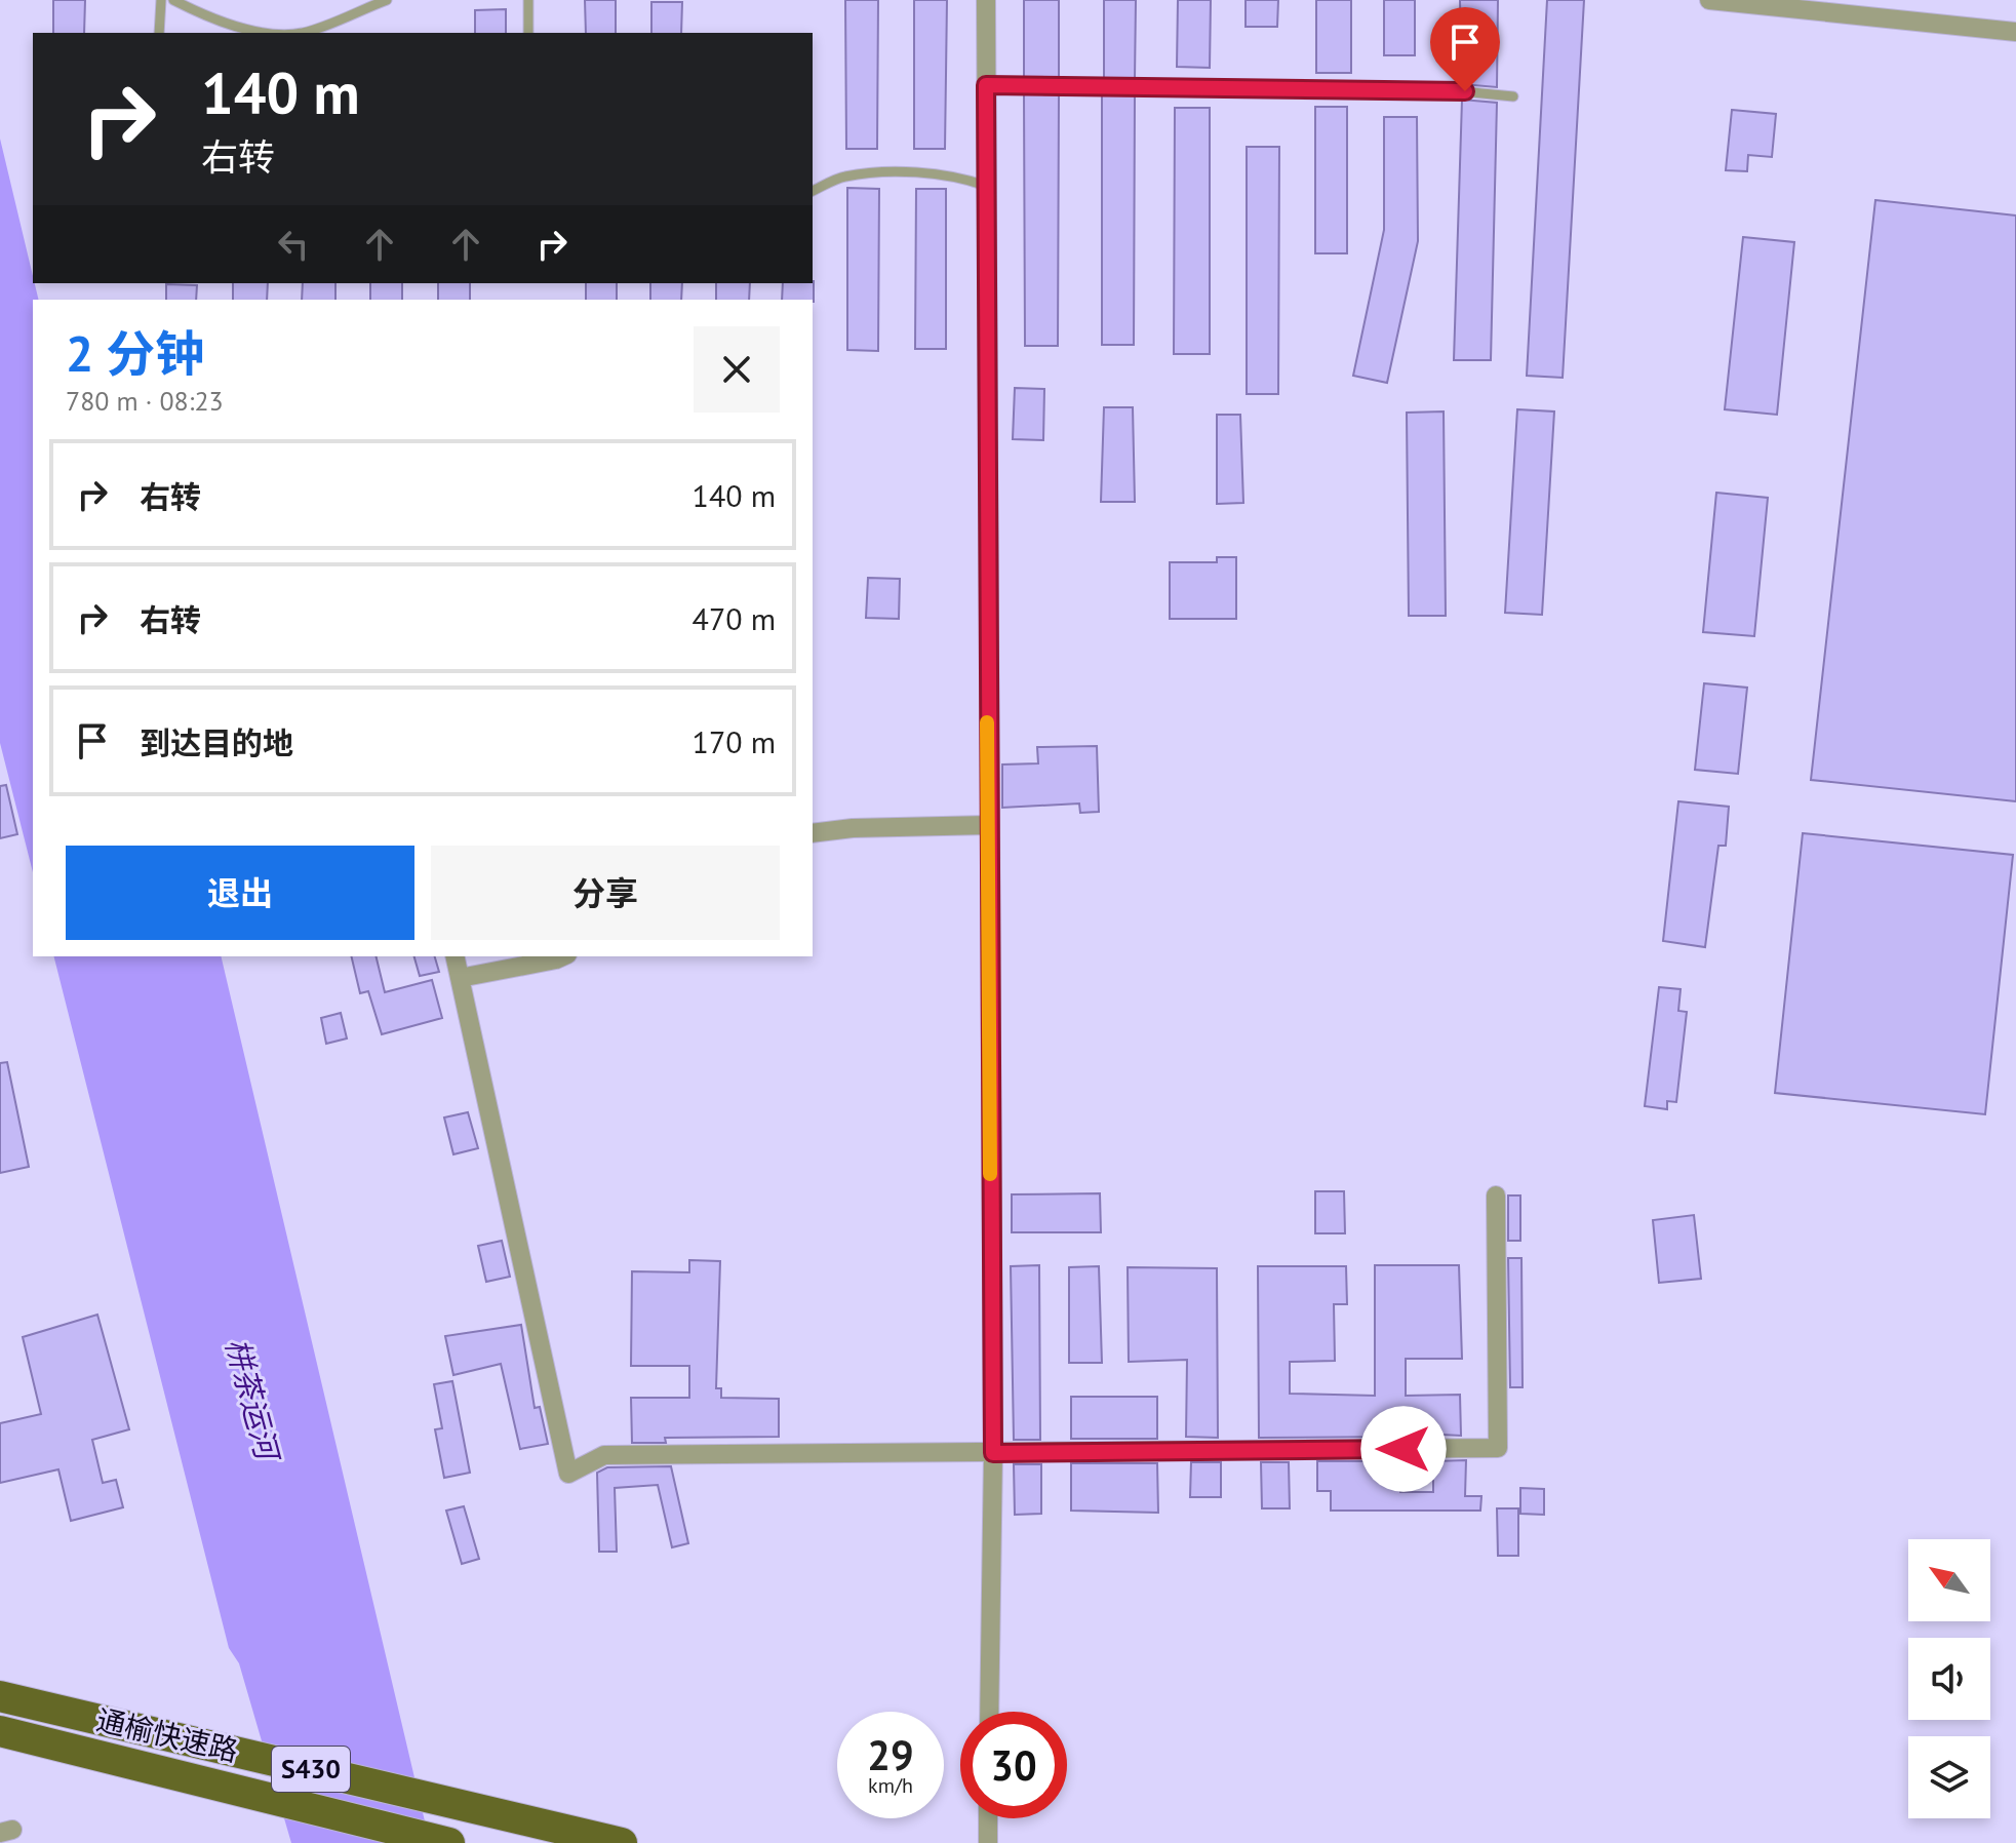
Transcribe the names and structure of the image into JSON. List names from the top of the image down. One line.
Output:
{"streets":{"highway":["通榆快速路","S430"]},"water":["栟茶运河"],"north":"top left","page":{"turn":["140 m","右转"],"heading":["2 分钟","780 m · 08:23"],"list":[{"name":"右转","value":"140 m"},{"name":"右转","value":"470 m"},{"name":"到达目的地","value":"170 m"}],"buttons":["退出","分享"],"speed":"29 km/h","limit":"30"}}
